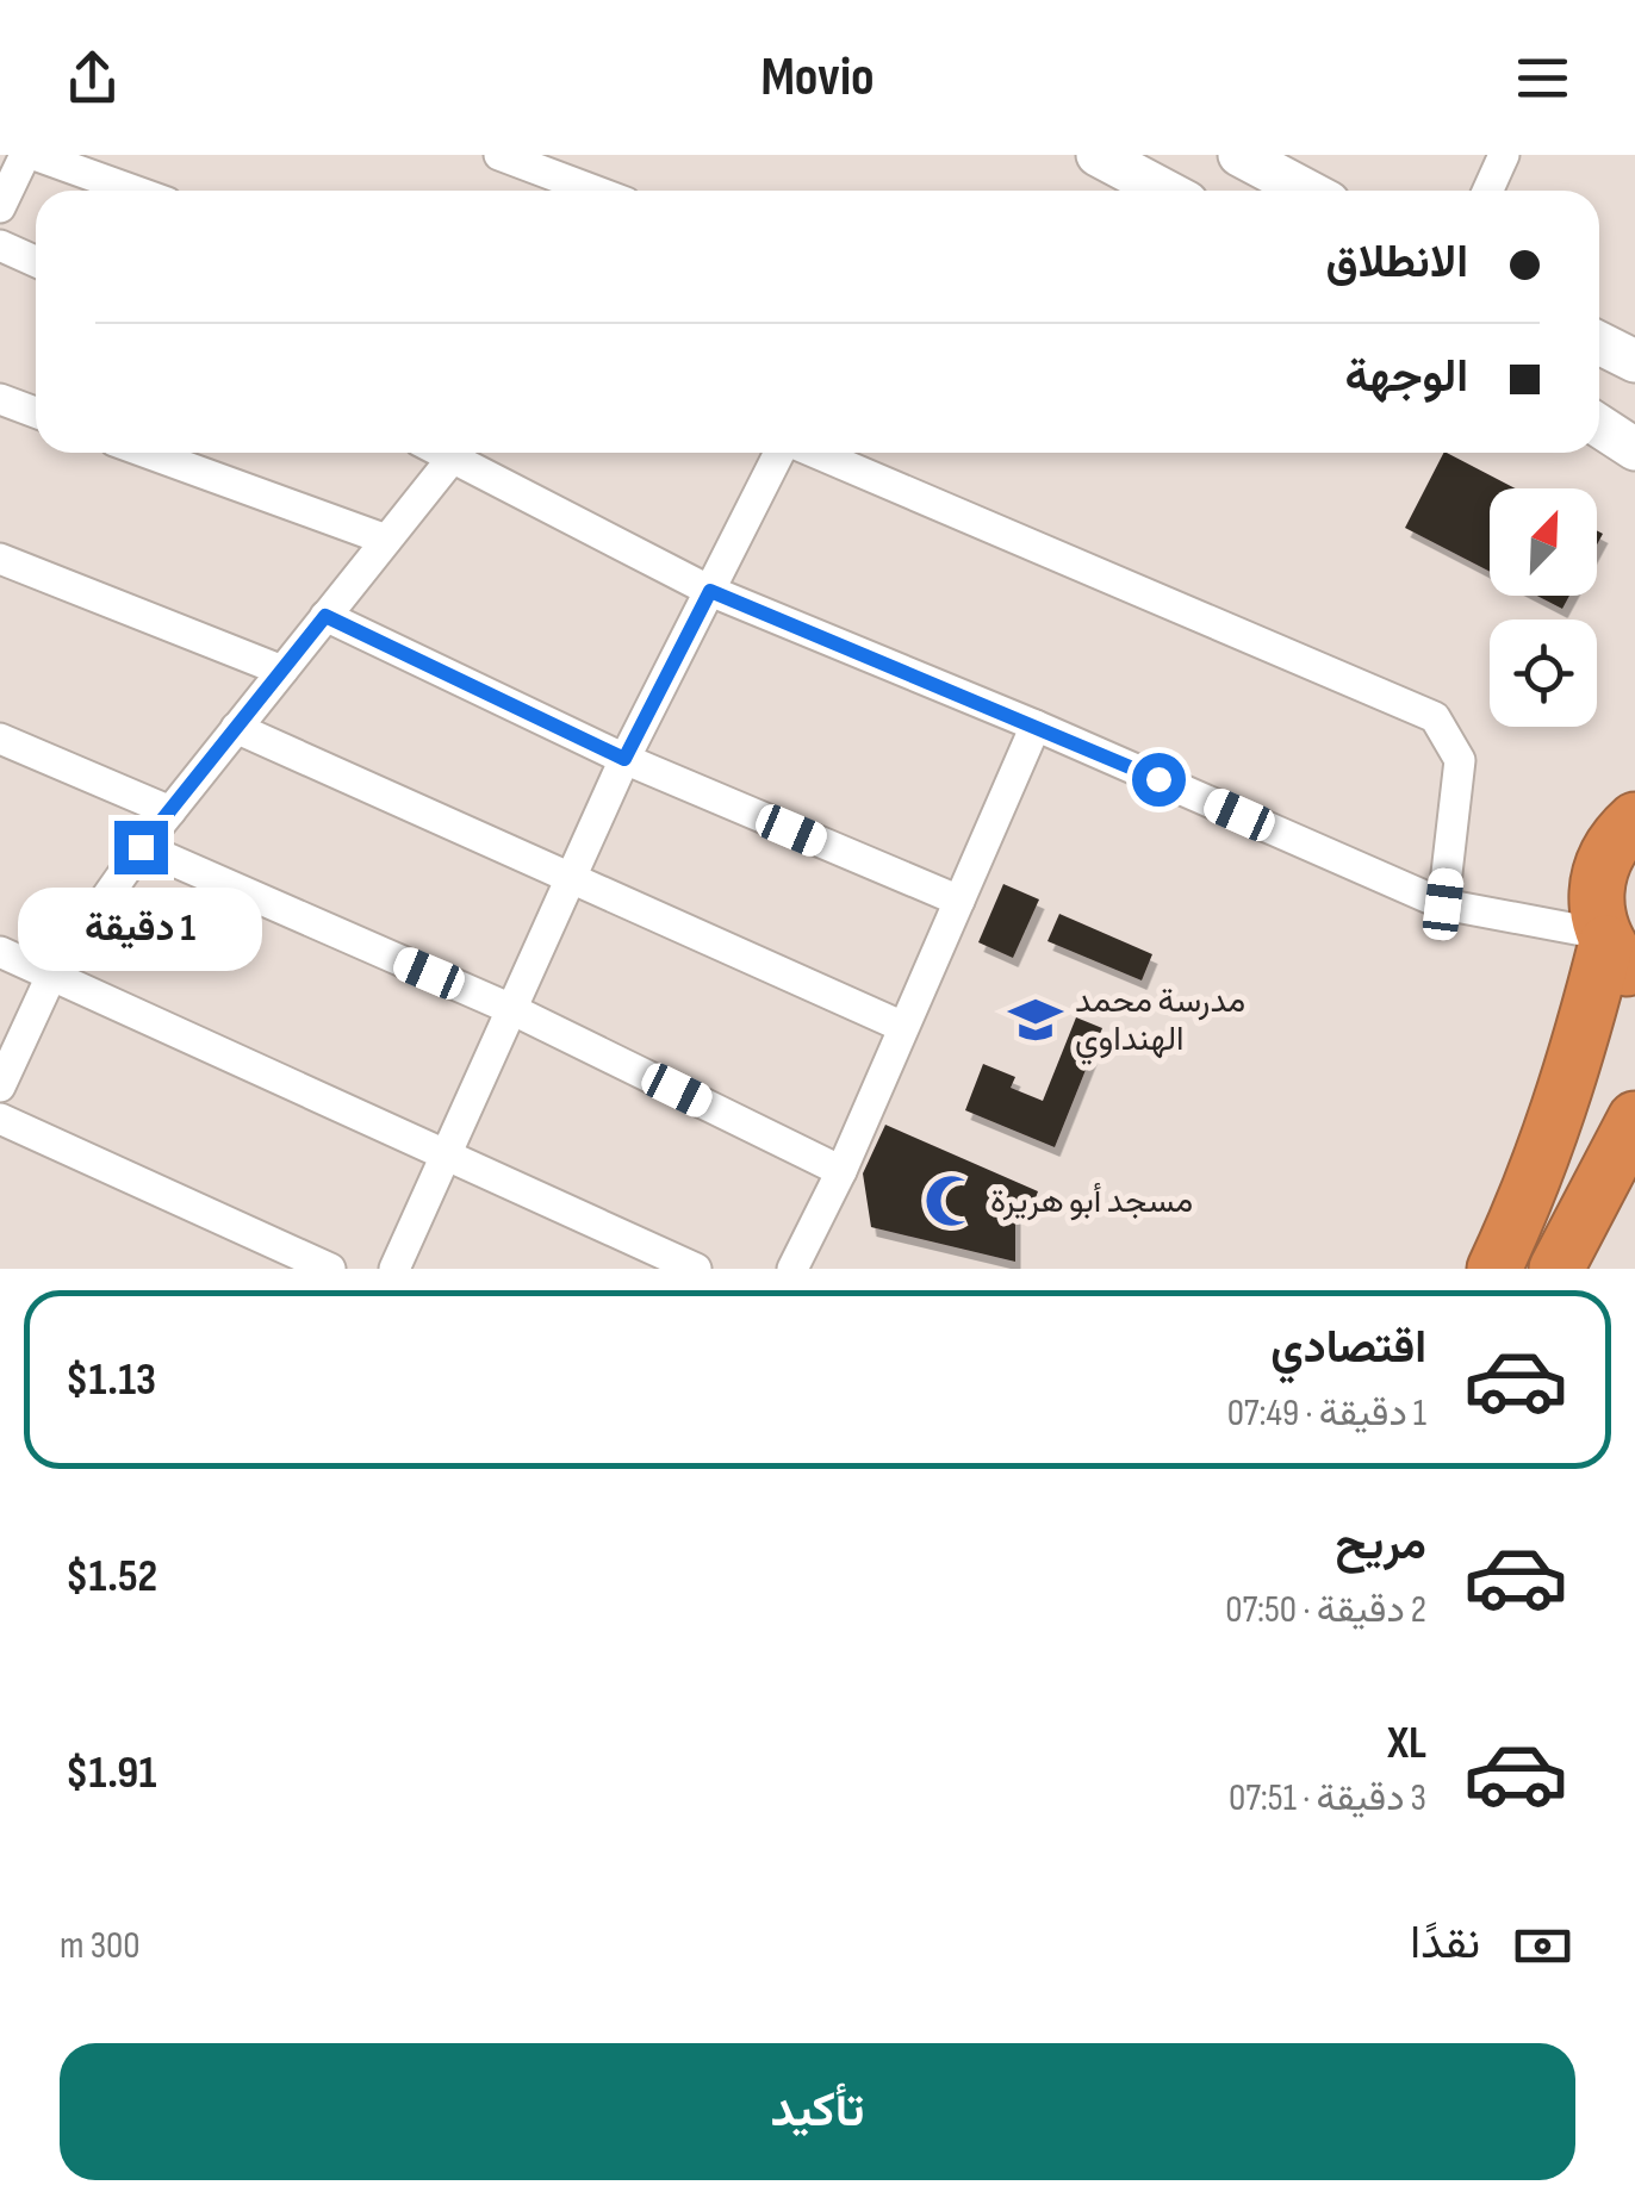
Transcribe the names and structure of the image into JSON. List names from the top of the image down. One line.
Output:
{"places":{"school or university":["مدرسة محمد الهنداوي"],"mosque":["مسجد أبو هريرة"]},"north":"top right","page":{"header":"Movio","banner":["الانطلاق","الوجهة"],"bubble":"1 دقيقة","list":[{"name":"اقتصادي","note":"1 دقيقة · 07:49","value":"$1.13"},{"name":"مريح","note":"2 دقيقة · 07:50","value":"$1.52"},{"name":"XL","note":"3 دقيقة · 07:51","value":"$1.91"}],"pay":["نقدًا","300 m"],"buttons":"تأكيد"}}
